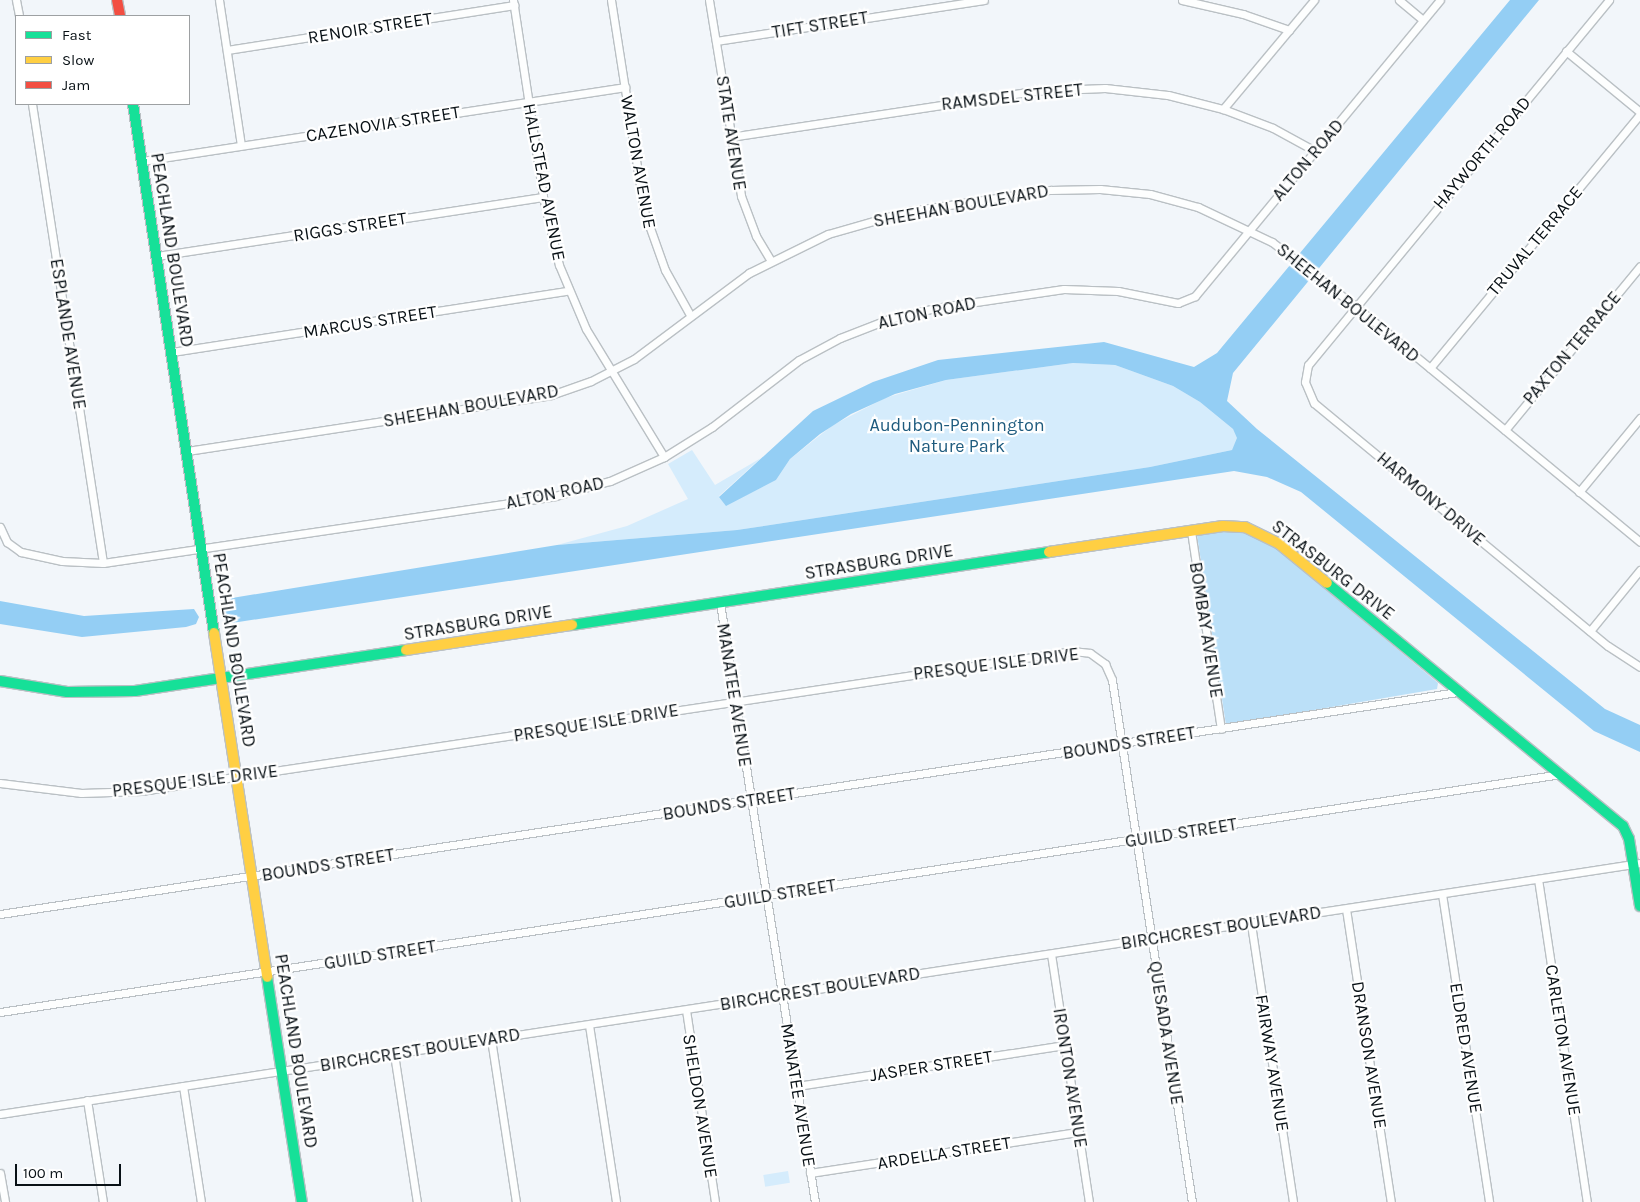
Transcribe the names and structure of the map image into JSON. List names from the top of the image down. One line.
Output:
{"streets":{"street":["TIFT STREET","RENOIR STREET","RAMSDEL STREET","CAZENOVIA STREET","STATE AVENUE","HAYWORTH ROAD","ALTON ROAD","WALTON AVENUE","HALLSTEAD AVENUE","SHEEHAN BOULEVARD","RIGGS STREET","TRUVAL TERRACE","PEACHLAND BOULEVARD","MARCUS STREET","ESPLANDE AVENUE","PAXTON TERRACE","HARMONY DRIVE","STRASBURG DRIVE","BOMBAY AVENUE","PRESQUE ISLE DRIVE","MANATEE AVENUE","BOUNDS STREET","GUILD STREET","BIRCHCREST BOULEVARD","QUESADA AVENUE","CARLETON AVENUE","ELDRED AVENUE","DRANSON AVENUE","FAIRWAY AVENUE","JASPER STREET","IRONTON AVENUE","SHELDON AVENUE","ARDELLA STREET"]},"crossings":[["TIFT STREET","STATE AVENUE"],["RENOIR STREET","HALLSTEAD AVENUE"],["RAMSDEL STREET","STATE AVENUE"],["RAMSDEL STREET","ALTON ROAD"],["CAZENOVIA STREET","WALTON AVENUE"],["CAZENOVIA STREET","HALLSTEAD AVENUE"],["CAZENOVIA STREET","PEACHLAND BOULEVARD"],["STATE AVENUE","SHEEHAN BOULEVARD"],["HAYWORTH ROAD","SHEEHAN BOULEVARD"],["HAYWORTH ROAD","HARMONY DRIVE"],["ALTON ROAD","HALLSTEAD AVENUE"],["ALTON ROAD","SHEEHAN BOULEVARD"],["ALTON ROAD","PEACHLAND BOULEVARD"],["ALTON ROAD","ESPLANDE AVENUE"],["WALTON AVENUE","SHEEHAN BOULEVARD"],["HALLSTEAD AVENUE","SHEEHAN BOULEVARD"],["HALLSTEAD AVENUE","RIGGS STREET"],["HALLSTEAD AVENUE","MARCUS STREET"],["SHEEHAN BOULEVARD","TRUVAL TERRACE"],["SHEEHAN BOULEVARD","PEACHLAND BOULEVARD"],["SHEEHAN BOULEVARD","PAXTON TERRACE"],["SHEEHAN BOULEVARD","HARMONY DRIVE"],["RIGGS STREET","PEACHLAND BOULEVARD"],["PEACHLAND BOULEVARD","MARCUS STREET"],["PEACHLAND BOULEVARD","STRASBURG DRIVE"],["PEACHLAND BOULEVARD","PRESQUE ISLE DRIVE"],["PEACHLAND BOULEVARD","BOUNDS STREET"],["PEACHLAND BOULEVARD","GUILD STREET"],["PEACHLAND BOULEVARD","BIRCHCREST BOULEVARD"],["STRASBURG DRIVE","BOMBAY AVENUE"],["STRASBURG DRIVE","MANATEE AVENUE"],["STRASBURG DRIVE","BOUNDS STREET"],["STRASBURG DRIVE","GUILD STREET"],["STRASBURG DRIVE","BIRCHCREST BOULEVARD"],["BOMBAY AVENUE","BOUNDS STREET"],["PRESQUE ISLE DRIVE","MANATEE AVENUE"],["PRESQUE ISLE DRIVE","BOUNDS STREET"],["PRESQUE ISLE DRIVE","QUESADA AVENUE"],["MANATEE AVENUE","BOUNDS STREET"],["MANATEE AVENUE","GUILD STREET"],["MANATEE AVENUE","BIRCHCREST BOULEVARD"],["MANATEE AVENUE","JASPER STREET"],["MANATEE AVENUE","ARDELLA STREET"],["BOUNDS STREET","QUESADA AVENUE"],["GUILD STREET","QUESADA AVENUE"],["BIRCHCREST BOULEVARD","QUESADA AVENUE"],["BIRCHCREST BOULEVARD","CARLETON AVENUE"],["BIRCHCREST BOULEVARD","ELDRED AVENUE"],["BIRCHCREST BOULEVARD","DRANSON AVENUE"],["BIRCHCREST BOULEVARD","FAIRWAY AVENUE"],["BIRCHCREST BOULEVARD","IRONTON AVENUE"],["BIRCHCREST BOULEVARD","SHELDON AVENUE"],["JASPER STREET","IRONTON AVENUE"],["IRONTON AVENUE","ARDELLA STREET"]],"parks":["Audubon-Pennington Nature Park"],"legend":["Fast","Slow","Jam"],"scale_bar":"100 m"}
